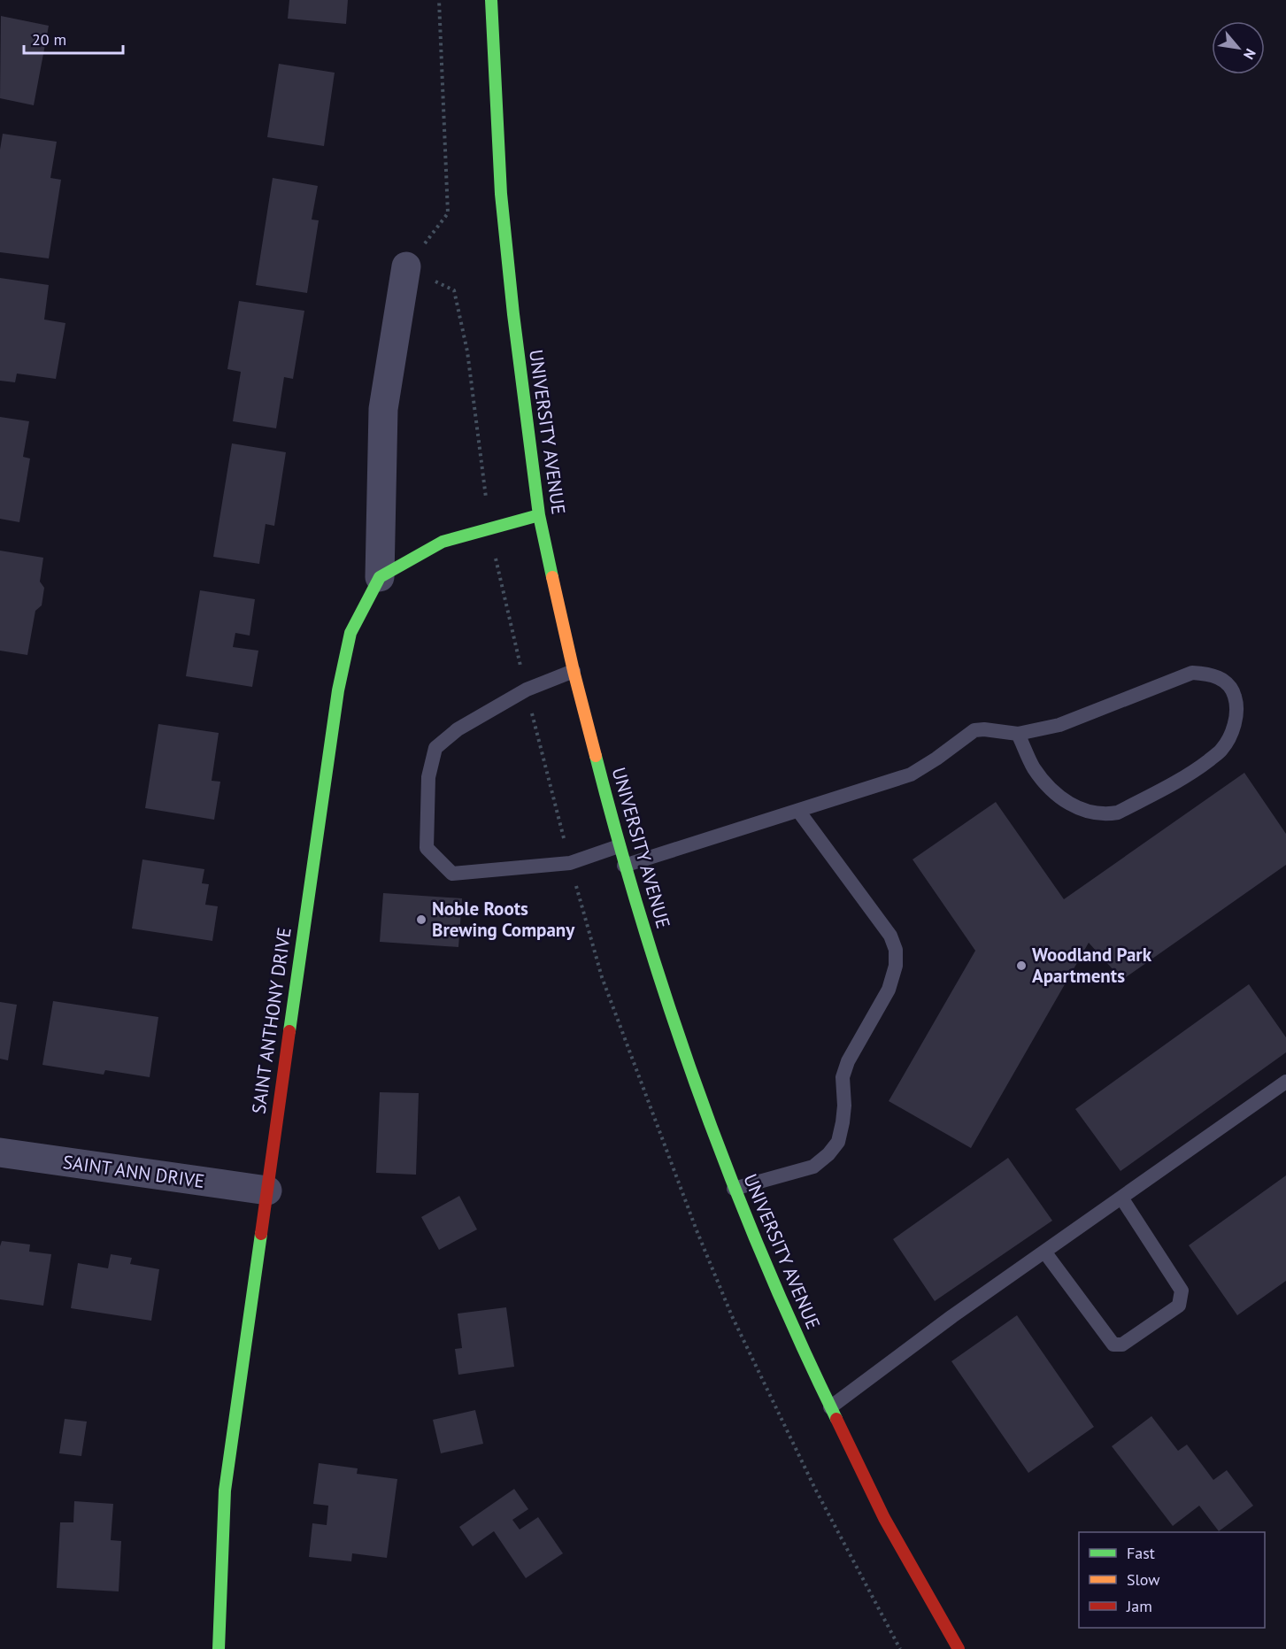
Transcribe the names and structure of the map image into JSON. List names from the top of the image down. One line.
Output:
{"streets":{"main road":["UNIVERSITY AVENUE","SAINT ANTHONY DRIVE"],"street":["SAINT ANN DRIVE"]},"crossings":[["SAINT ANTHONY DRIVE","SAINT ANN DRIVE"]],"places":["Noble Roots Brewing Company","Woodland Park Apartments"],"legend":["Fast","Slow","Jam"],"scale_bar":"20 m","north":"bottom right"}
